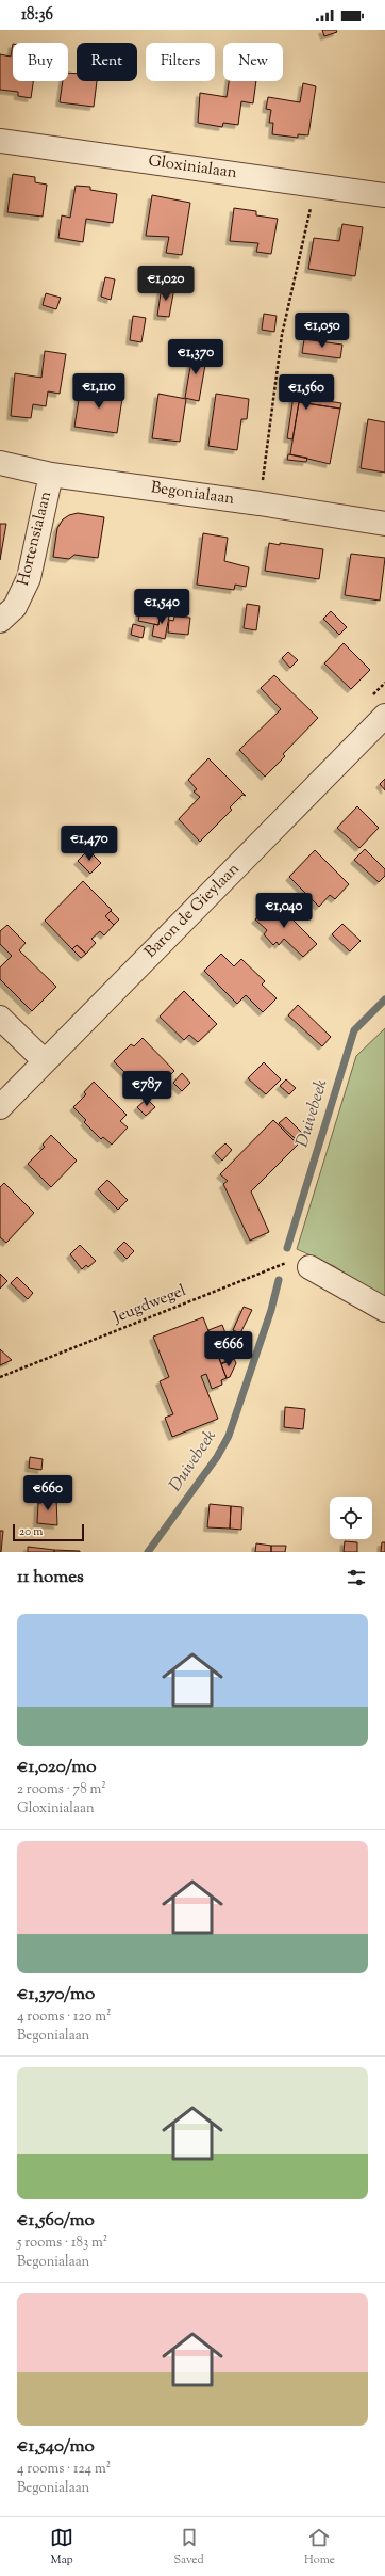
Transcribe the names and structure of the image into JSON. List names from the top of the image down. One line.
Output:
{"streets":{"street":["Gloxinialaan","Begonialaan","Hortensialaan","Baron de Gieylaan"],"path":["Jeugdwegel"]},"crossings":[["Begonialaan","Hortensialaan"]],"water":["Duivebeek"],"scale_bar":"20 m","page":{"status":"18:36","chip":["Buy","Rent","Filters","New"],"price":["€1,020","€1,050","€1,370","€1,110","€1,560","€1,540","€1,470","€1,040","€787","€666","€660"],"scale":"20 m","heading":"11 homes","list":[{"name":"€1,020/mo","note":"2 rooms · 78 m² · Gloxinialaan"},{"name":"€1,370/mo","note":"4 rooms · 120 m² · Begonialaan"},{"name":"€1,560/mo","note":"5 rooms · 183 m² · Begonialaan"},{"name":"€1,540/mo","note":"4 rooms · 124 m² · Begonialaan"}],"tabs":["Map","Saved","Home"]}}
